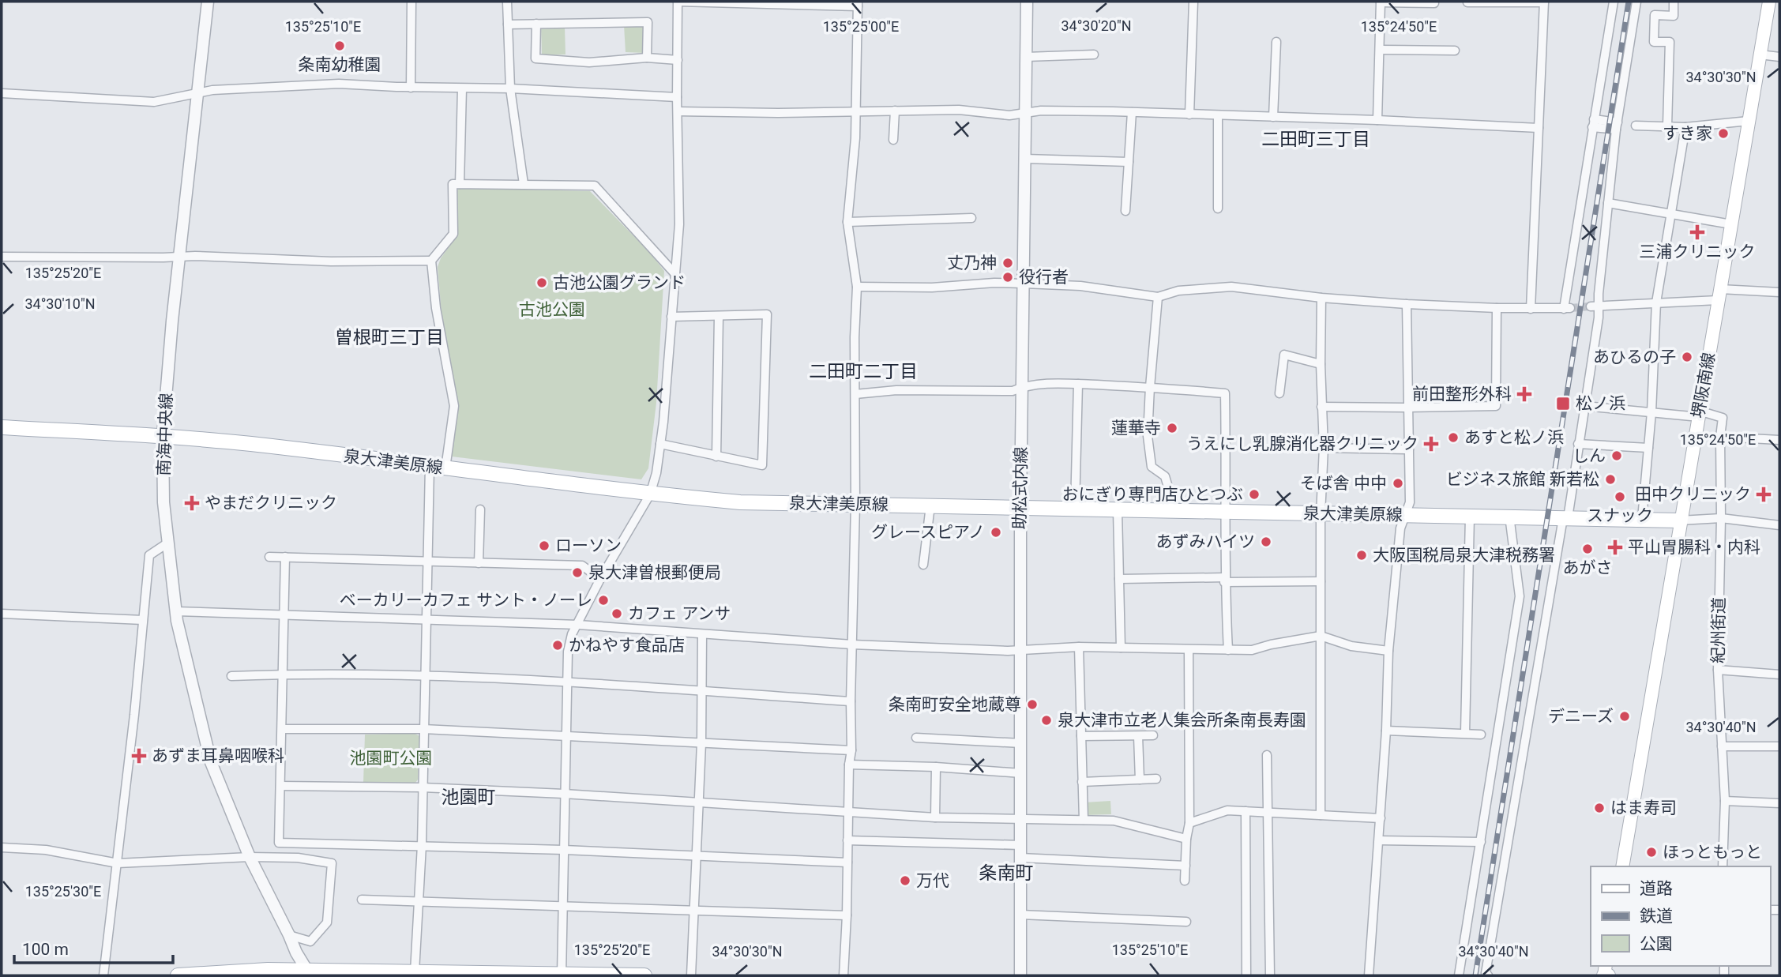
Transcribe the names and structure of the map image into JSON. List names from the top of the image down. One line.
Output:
{"streets":{"main road":["堺阪南線","泉大津美原線"],"street":["南海中央線","助松式内線","紀州街道"]},"crossings":[["堺阪南線","泉大津美原線"],["堺阪南線","紀州街道"],["南海中央線","泉大津美原線"],["泉大津美原線","助松式内線"]],"districts":["二田町三丁目","曽根町三丁目","二田町二丁目","池園町","条南町"],"parks":["古池公園","池園町公園"],"places":{"other":["条南幼稚園","すき家","丈乃神","役行者","古池公園グランド","あひるの子","蓮華寺","あすと松ノ浜","しん","ビジネス旅館 新若松","そば舎 中中","おにぎり専門店ひとつぶ","スナック","グレースピアノ","あずみハイツ","ローソン","あがさ","大阪国税局泉大津税務署","泉大津曽根郵便局","ベーカリーカフェ サント・ノーレ","カフェ アンサ","かねやす食品店","条南町安全地蔵尊","デニーズ","泉大津市立老人集会所条南長寿園","はま寿司","ほっともっと","万代"],"health":["三浦クリニック","前田整形外科","うえにし乳腺消化器クリニック","田中クリニック","やまだクリニック","平山胃腸科・内科","あずま耳鼻咽喉科"],"transit":["松ノ浜"]},"legend":["道路","鉄道","公園"],"scale_bar":"100 m","coordinates":["34°30'20\"N","135°25'10\"E","135°25'00\"E","135°24'50\"E","34°30'30\"N","135°25'20\"E","34°30'10\"N","34°30'40\"N","135°25'30\"E"]}
